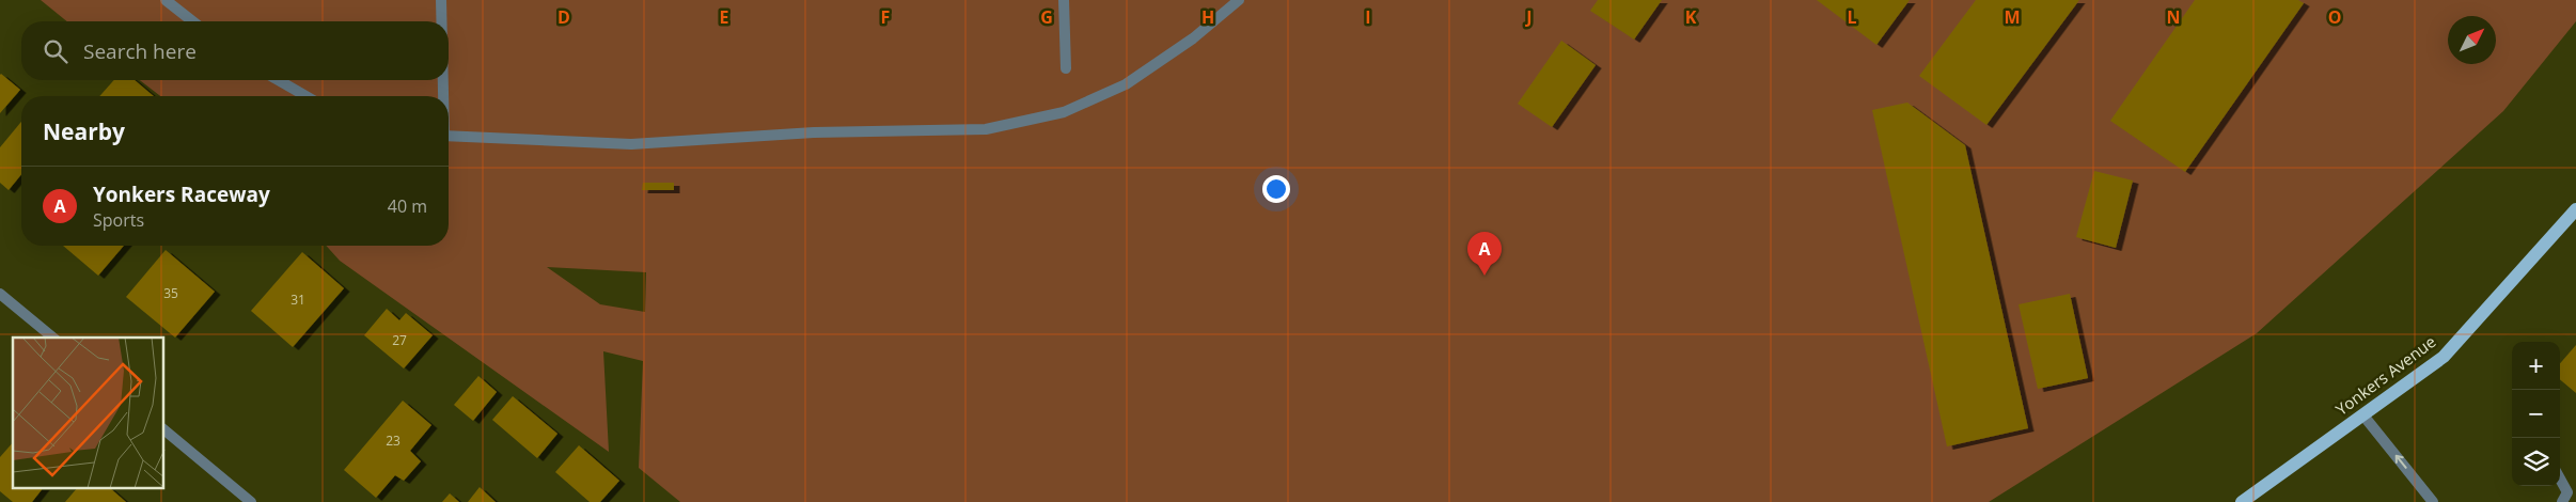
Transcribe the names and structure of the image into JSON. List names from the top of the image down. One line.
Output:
{"streets":{"main road":["Yonkers Avenue"]},"house_numbers":["35","31","27","23"],"north":"top right","page":{"search":"Search here","heading":"Nearby","list":[{"mark":"A","name":"Yonkers Raceway","note":"Sports","value":"40 m"}],"pins":"A","map_buttons":["+","−"]},"grid":{"columns":["D","E","F","G","H","I","J","K","L","M","N","O"]}}
